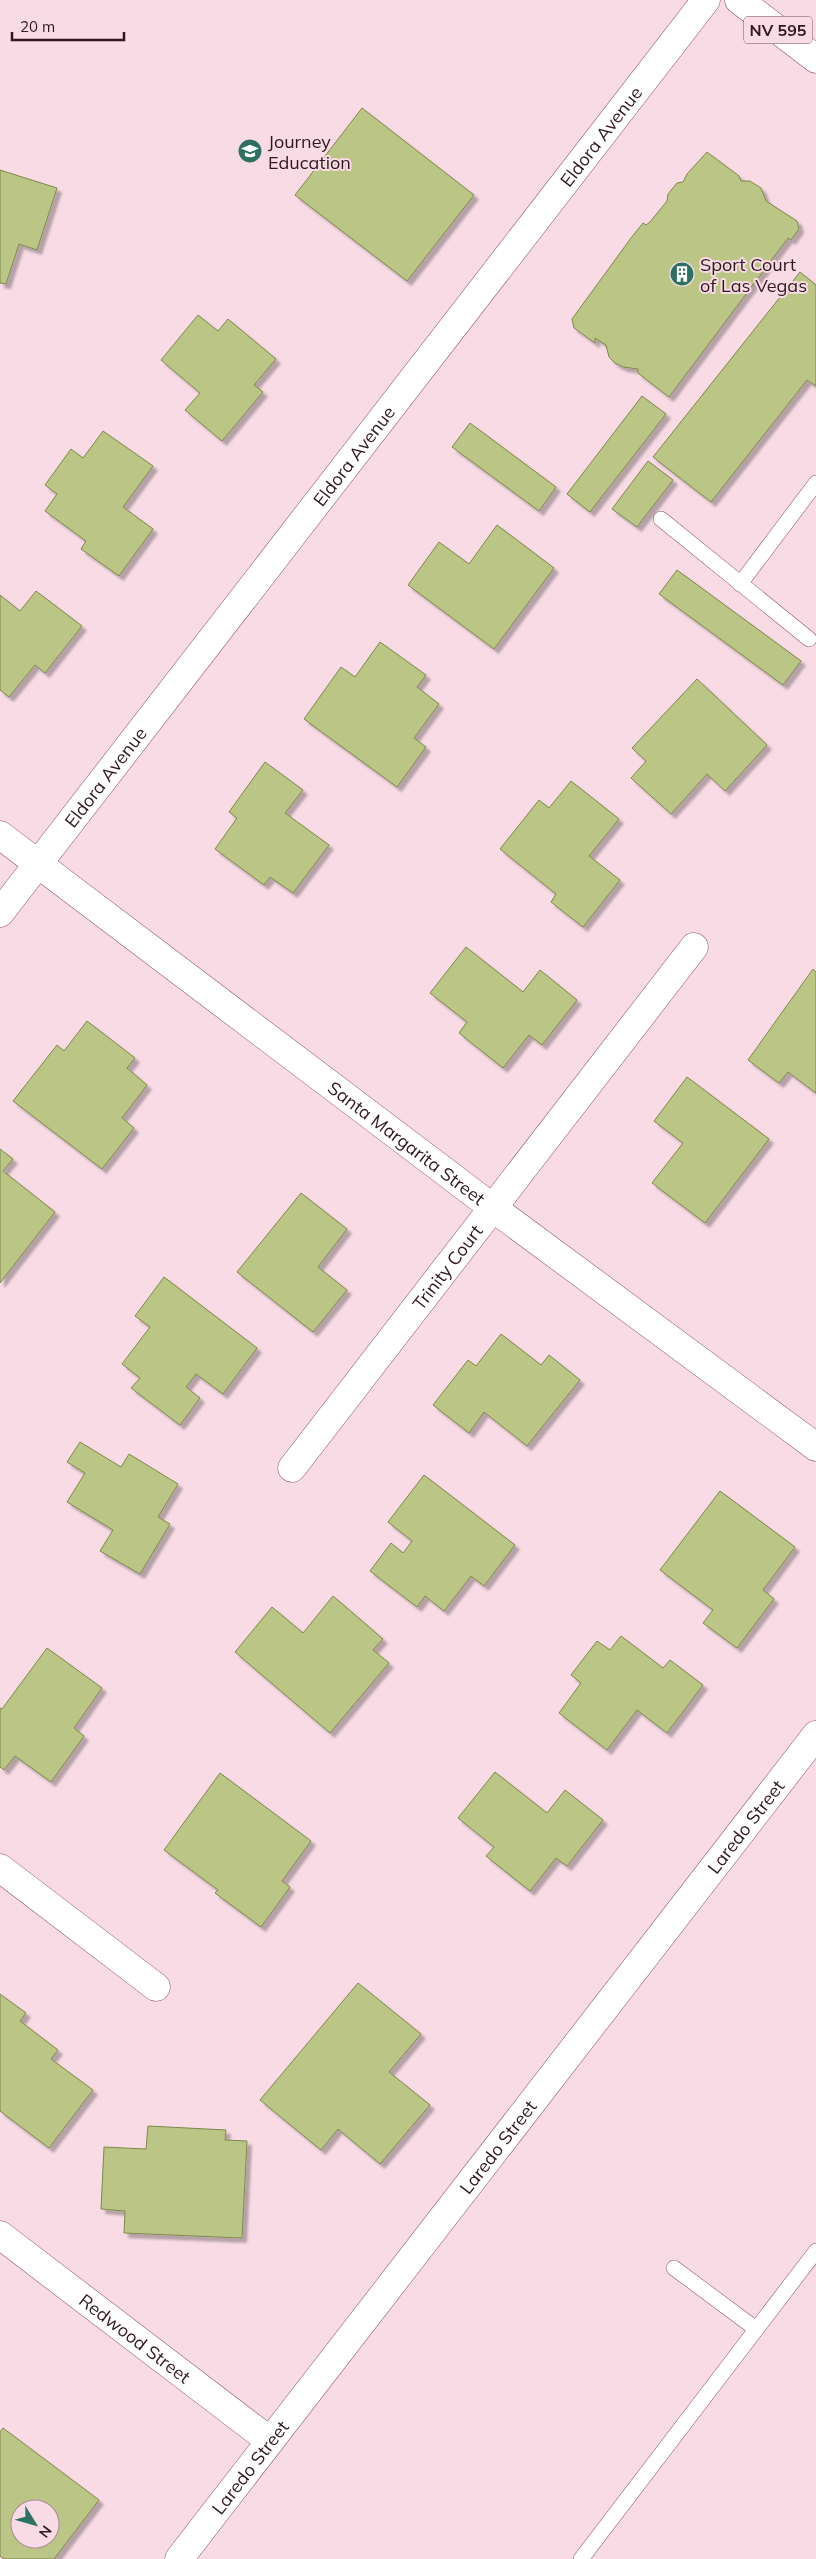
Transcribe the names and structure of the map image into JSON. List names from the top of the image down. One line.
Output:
{"streets":{"street":["NV 595","Eldora Avenue","Santa Margarita Street","Trinity Court","Laredo Street","Redwood Street"]},"crossings":[["Eldora Avenue","Santa Margarita Street"],["Santa Margarita Street","Trinity Court"],["Laredo Street","Redwood Street"]],"places":{"school or university":["Journey Education"],"building":["Sport Court of Las Vegas"]},"scale_bar":"20 m","north":"bottom right"}
